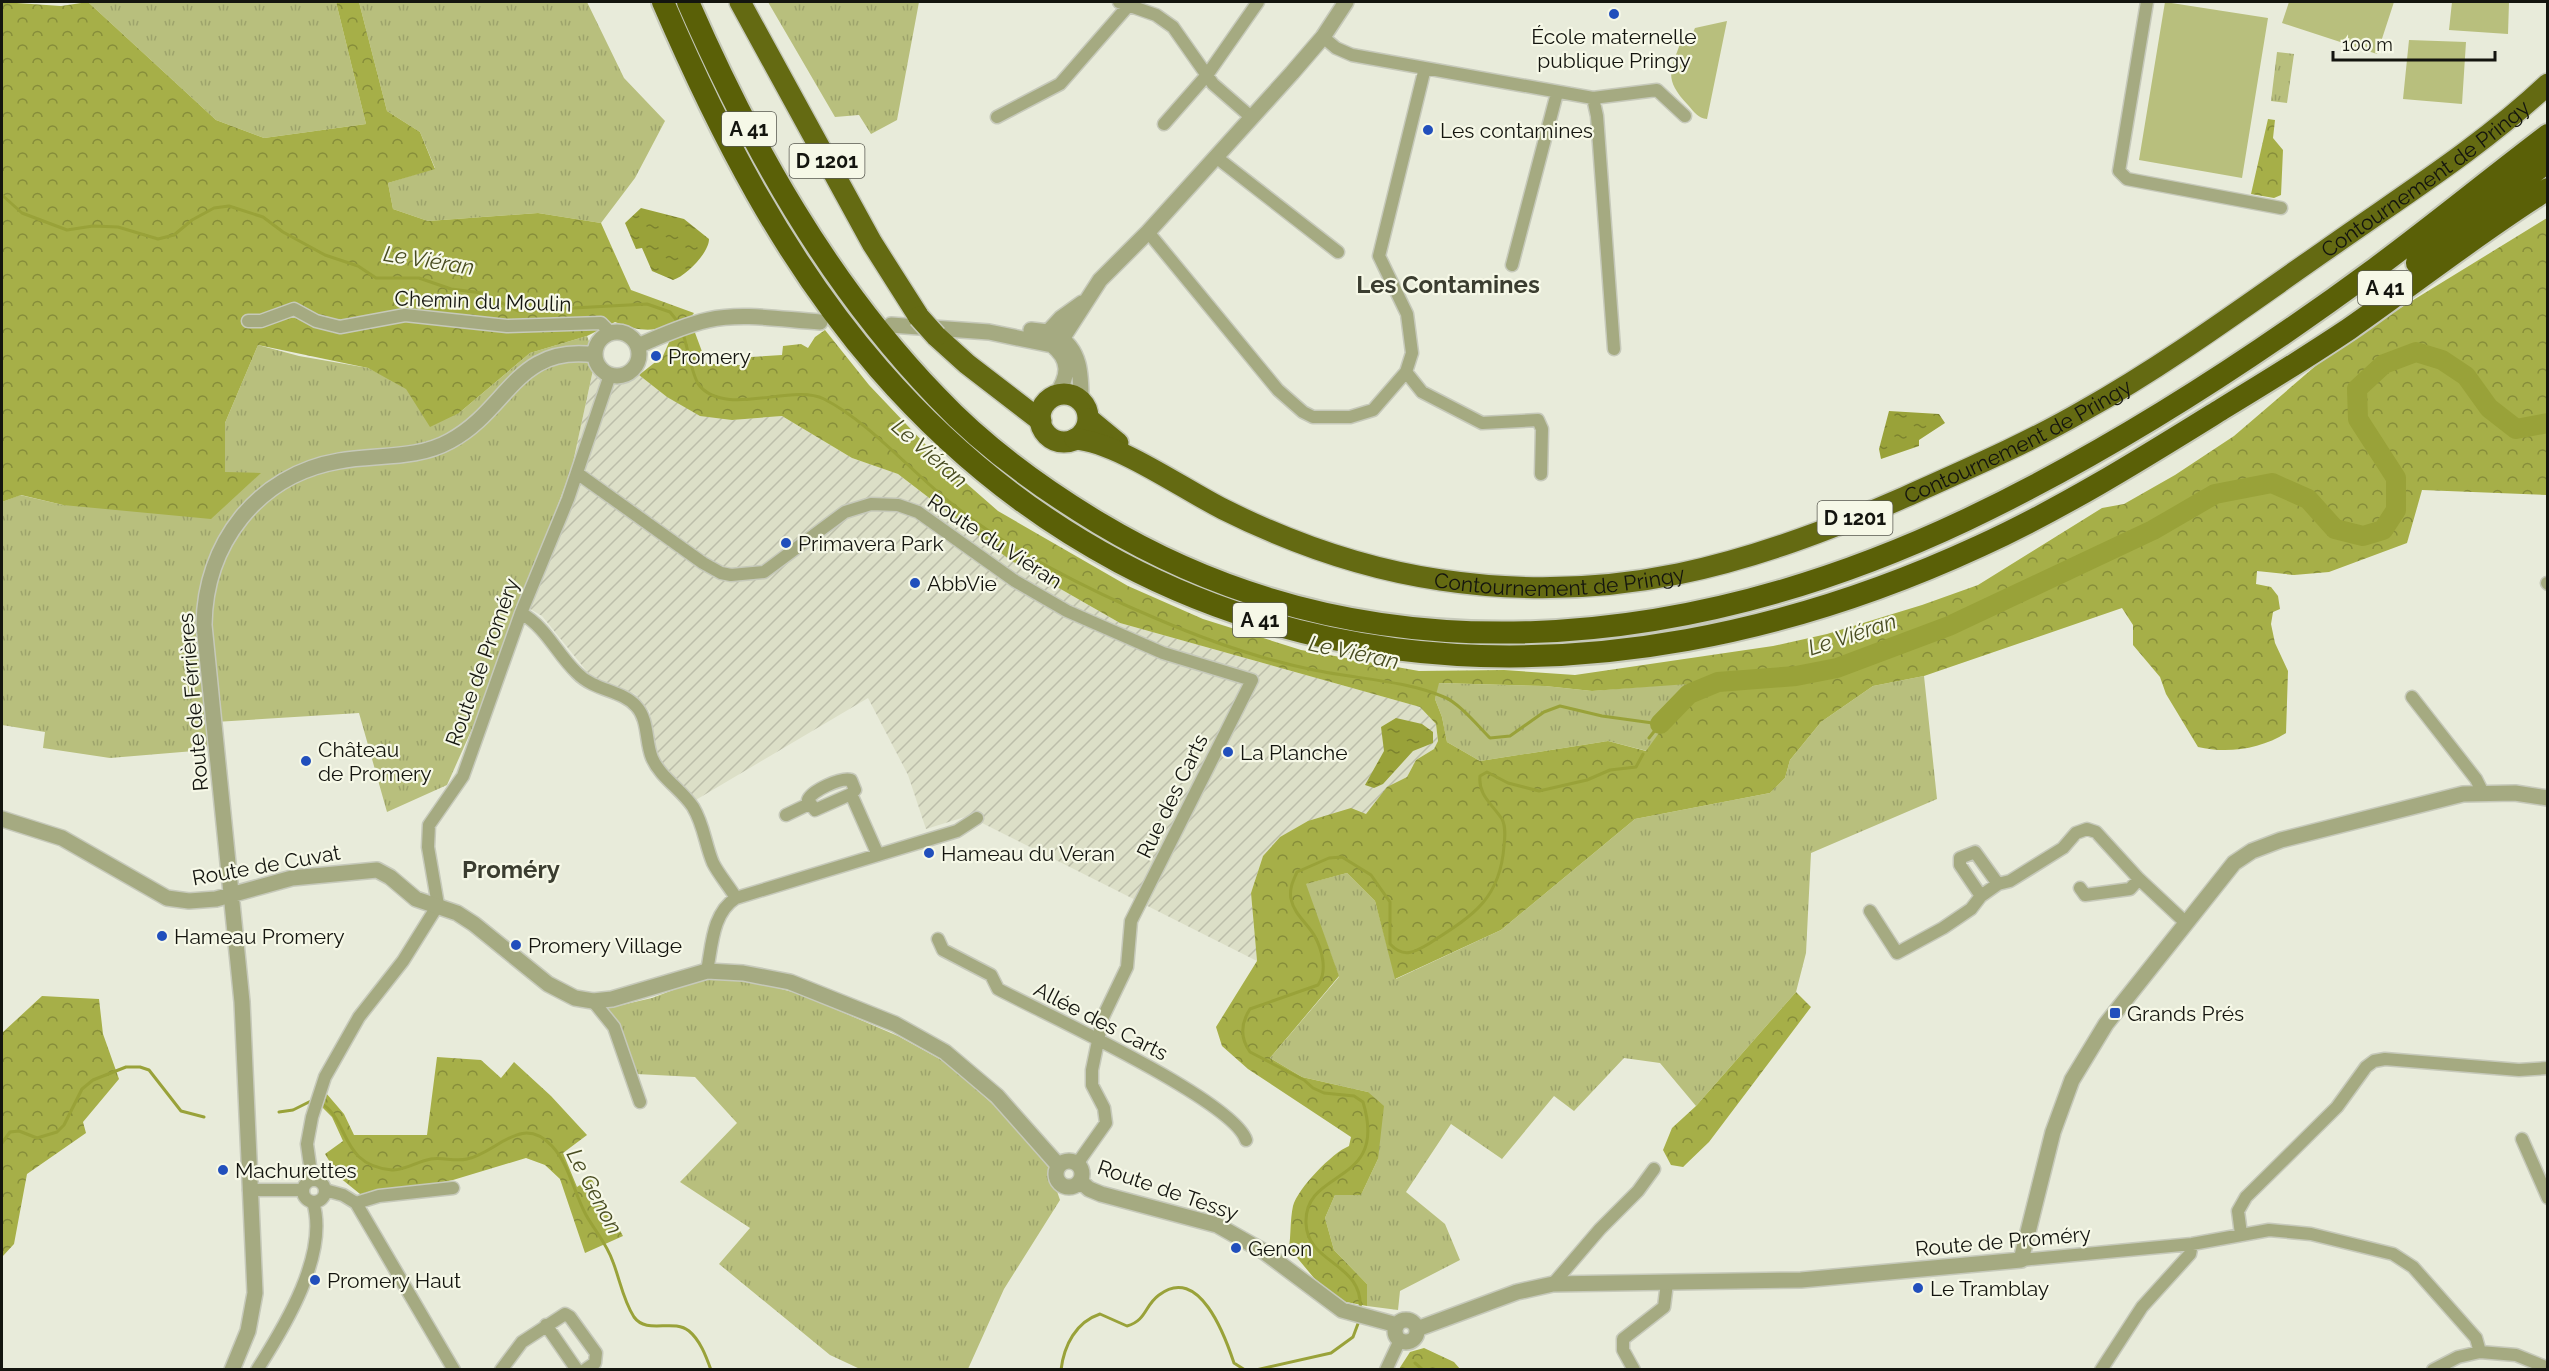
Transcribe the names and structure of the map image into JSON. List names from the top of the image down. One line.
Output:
{"streets":{"highway":["A 41","D 1201","Contournement de Pringy"],"street":["Chemin du Moulin","Route du Viéran","Route de Proméry","Route de Férrières","Rue des Carts","Route de Cuvat","Allée des Carts","Route de Tessy"]},"crossings":[["Chemin du Moulin","Route de Proméry"],["Chemin du Moulin","Route de Férrières"],["Route du Viéran","Route de Proméry"],["Route du Viéran","Rue des Carts"],["Route de Proméry","Route de Férrières"],["Route de Proméry","Route de Cuvat"],["Route de Proméry","Route de Tessy"],["Route de Férrières","Route de Cuvat"],["Rue des Carts","Allée des Carts"],["Rue des Carts","Route de Tessy"]],"districts":["Les Contamines","Proméry"],"water":["Le Viéran","Le Genon"],"places":{"other":["École maternelle publique Pringy","Les contamines","Promery","Primavera Park","AbbVie","La Planche","Château de Promery","Hameau du Veran","Hameau Promery","Promery Village","Machurettes","Genon","Promery Haut","Le Tramblay"],"transit":["Grands Prés"]},"scale_bar":"100 m"}
